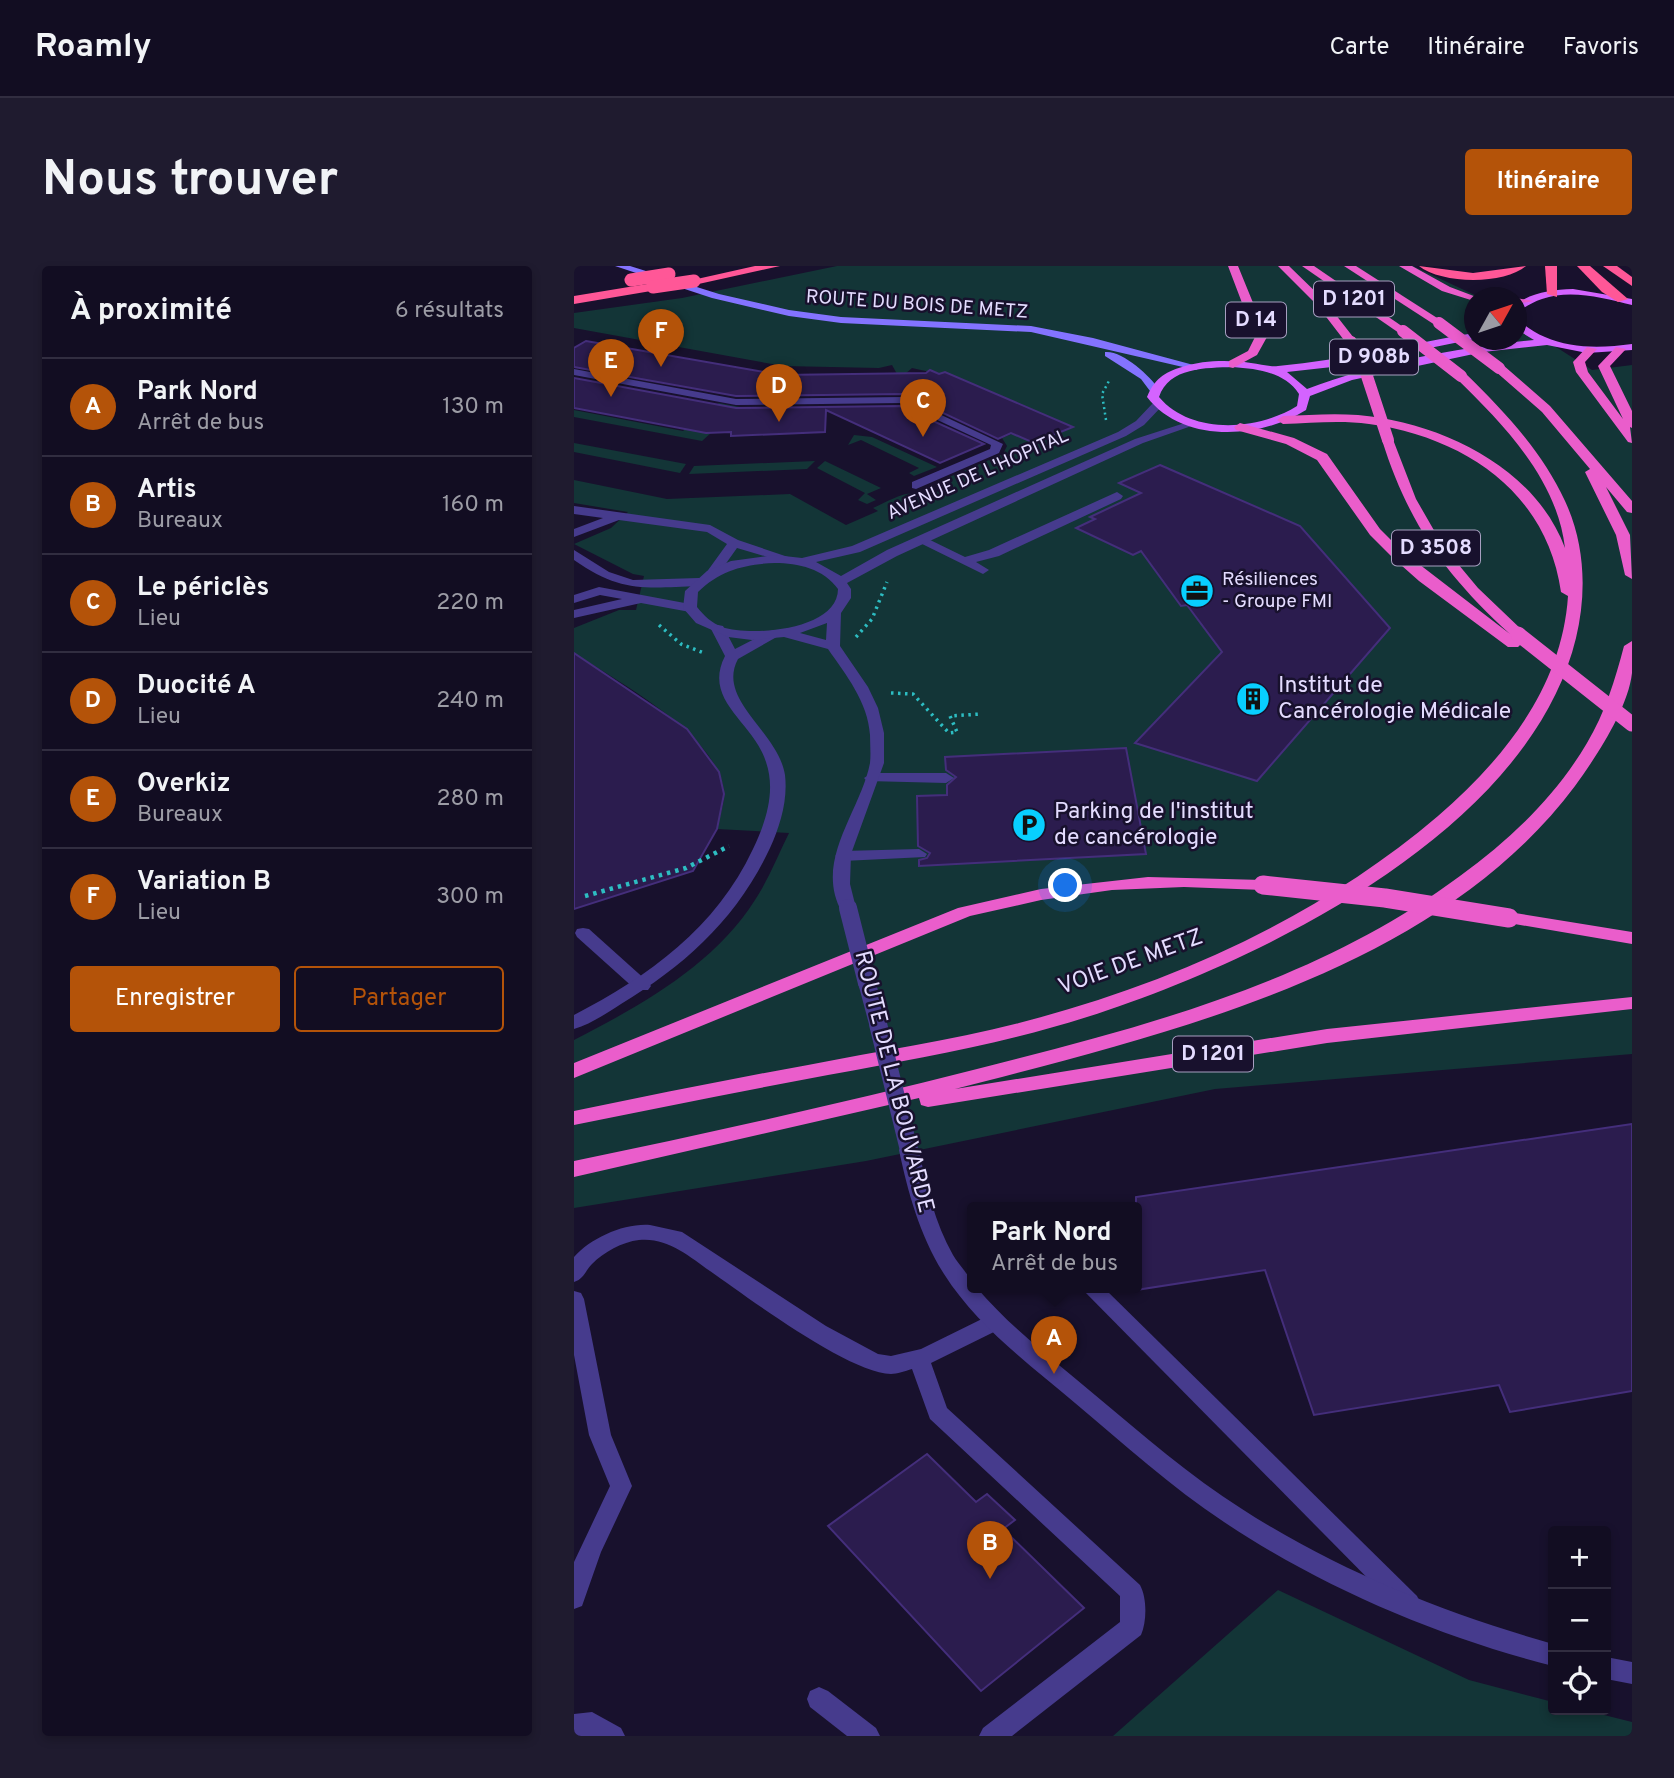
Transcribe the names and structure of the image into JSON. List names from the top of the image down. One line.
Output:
{"streets":{"highway":["D 1201","D 14","D 3508","VOIE DE METZ"],"main road":["ROUTE DU BOIS DE METZ","D 908b"],"street":["AVENUE DE L'HOPITAL","ROUTE DE LA BOUVARDE"]},"crossings":[["D 1201","VOIE DE METZ"]],"places":{"office":["Résiliences - Groupe FMI"],"building":["Institut de Cancérologie Médicale"],"parking":["Parking de l'institut de cancérologie"]},"north":"top right","page":{"header":"Roamly","nav":["Carte","Itinéraire","Favoris"],"buttons":["Itinéraire",["Enregistrer","Partager"]],"title":"Nous trouver","heading":["À proximité","6 résultats"],"pins":["F","E","D","C","A","B"],"list":[{"mark":"A","name":"Park Nord","note":"Arrêt de bus","value":"130 m"},{"mark":"B","name":"Artis","note":"Bureaux","value":"160 m"},{"mark":"C","name":"Le périclès","note":"Lieu","value":"220 m"},{"mark":"D","name":"Duocité A","note":"Lieu","value":"240 m"},{"mark":"E","name":"Overkiz","note":"Bureaux","value":"280 m"},{"mark":"F","name":"Variation B","note":"Lieu","value":"300 m"}],"popup":["Park Nord","Arrêt de bus"],"map_buttons":["+","−"]}}
